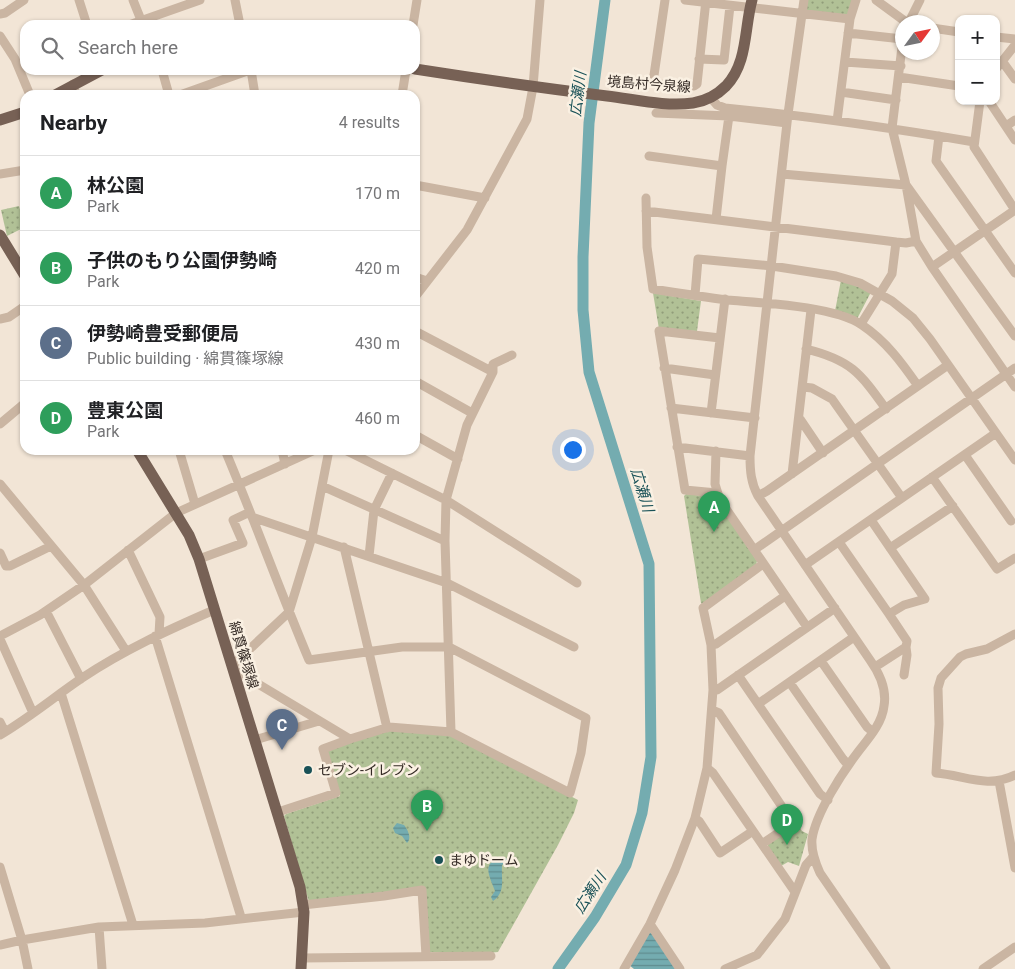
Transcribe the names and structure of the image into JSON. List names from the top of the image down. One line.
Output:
{"streets":{"main road":["境島村今泉線","綿貫篠塚線"]},"water":["広瀬川"],"places":["セブン-イレブン","まゆドーム"],"north":"top right","page":{"map_buttons":["+","−"],"search":"Search here","heading":["Nearby","4 results"],"list":[{"mark":"A","name":"林公園","note":"Park","value":"170 m"},{"mark":"B","name":"子供のもり公園伊勢崎","note":"Park","value":"420 m"},{"mark":"C","name":"伊勢崎豊受郵便局","note":"Public building · 綿貫篠塚線","value":"430 m"},{"mark":"D","name":"豊東公園","note":"Park","value":"460 m"}],"pins":["A","C","B","D"]}}
